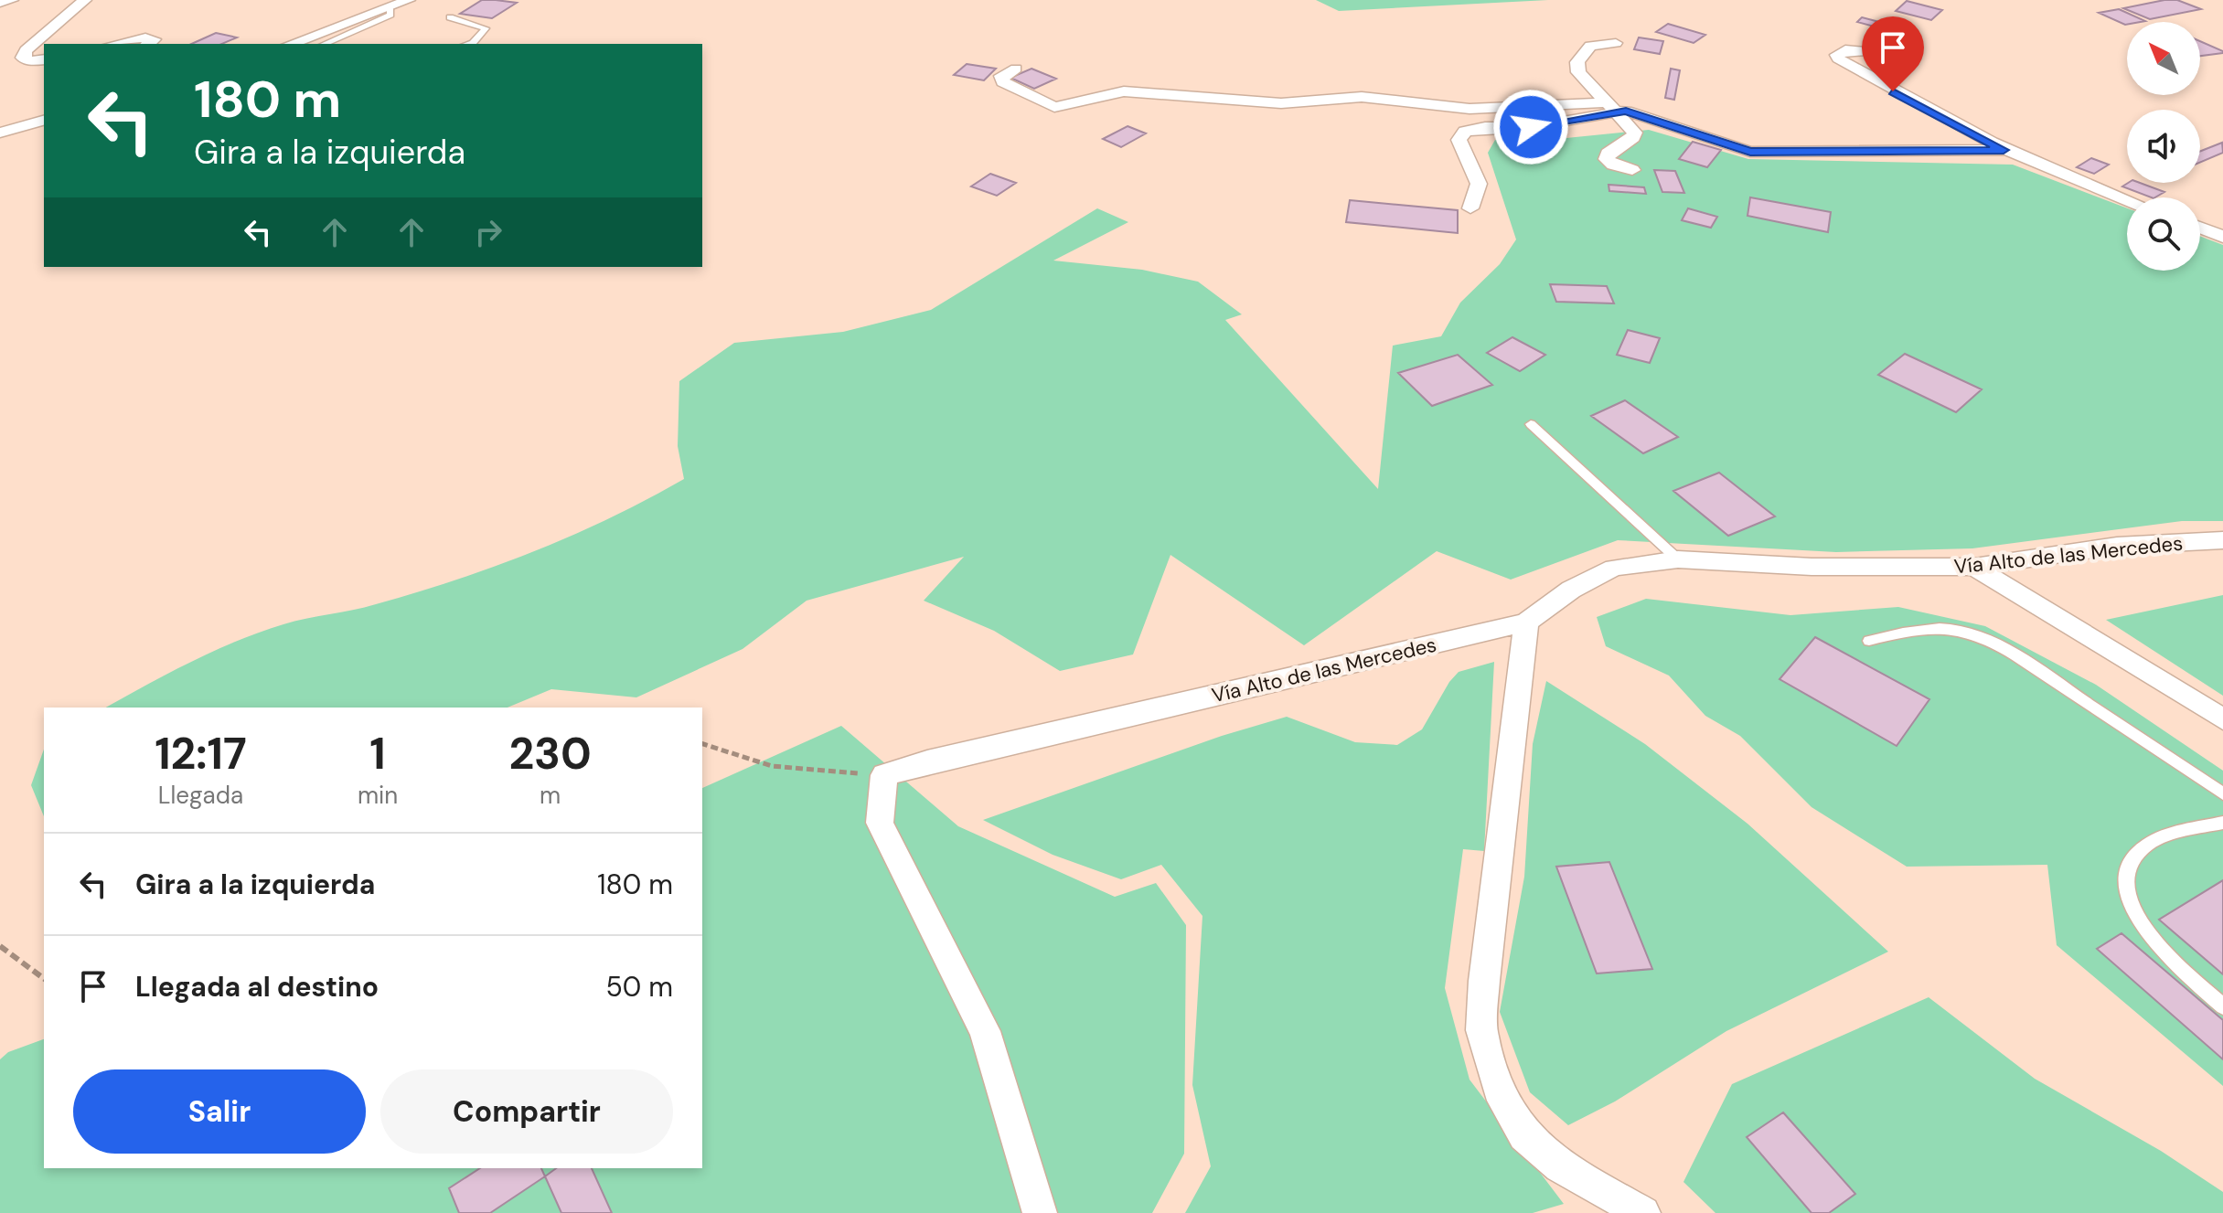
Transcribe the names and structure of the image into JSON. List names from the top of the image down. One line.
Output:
{"streets":{"street":["Vía Alto de las Mercedes"]},"north":"top left","page":{"turn":["180 m","Gira a la izquierda"],"eta":["12:17","Llegada","1","min","230","m"],"list":[{"name":"Gira a la izquierda","value":"180 m"},{"name":"Llegada al destino","value":"50 m"}],"buttons":["Salir","Compartir"]}}
